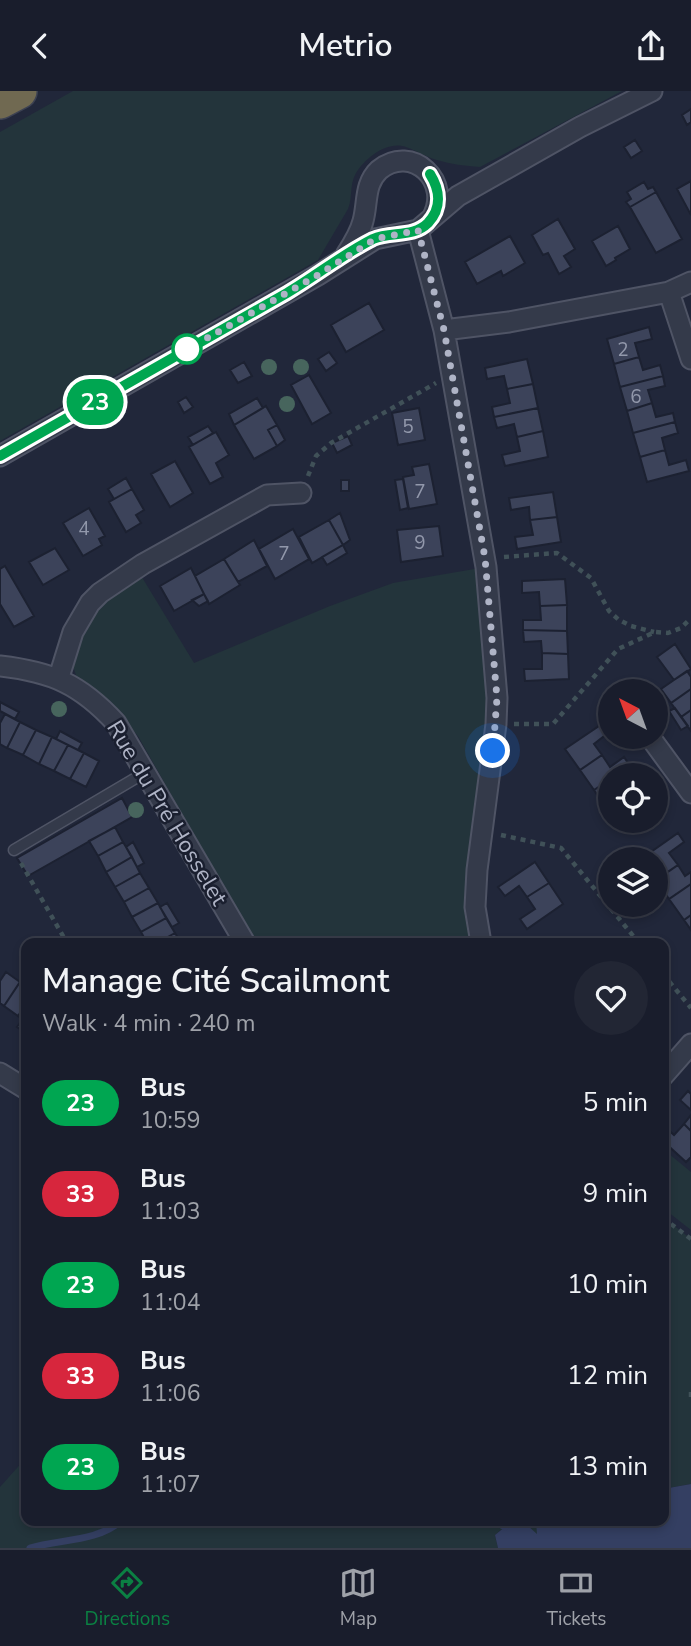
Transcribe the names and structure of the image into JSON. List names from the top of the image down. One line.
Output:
{"streets":{"street":["Rue du Pré Hosselet"]},"lines":["bus line 23"],"house_numbers":["2","6","5","7","4","9","7"],"north":"top left","page":{"header":"Metrio","on_map":"23","heading":["Manage Cité Scailmont","Walk · 4 min · 240 m"],"list":[{"mark":"23","name":"Bus","note":"10:59","value":"5 min"},{"mark":"33","name":"Bus","note":"11:03","value":"9 min"},{"mark":"23","name":"Bus","note":"11:04","value":"10 min"},{"mark":"33","name":"Bus","note":"11:06","value":"12 min"},{"mark":"23","name":"Bus","note":"11:07","value":"13 min"}],"tabs":["Directions","Map","Tickets"]}}
